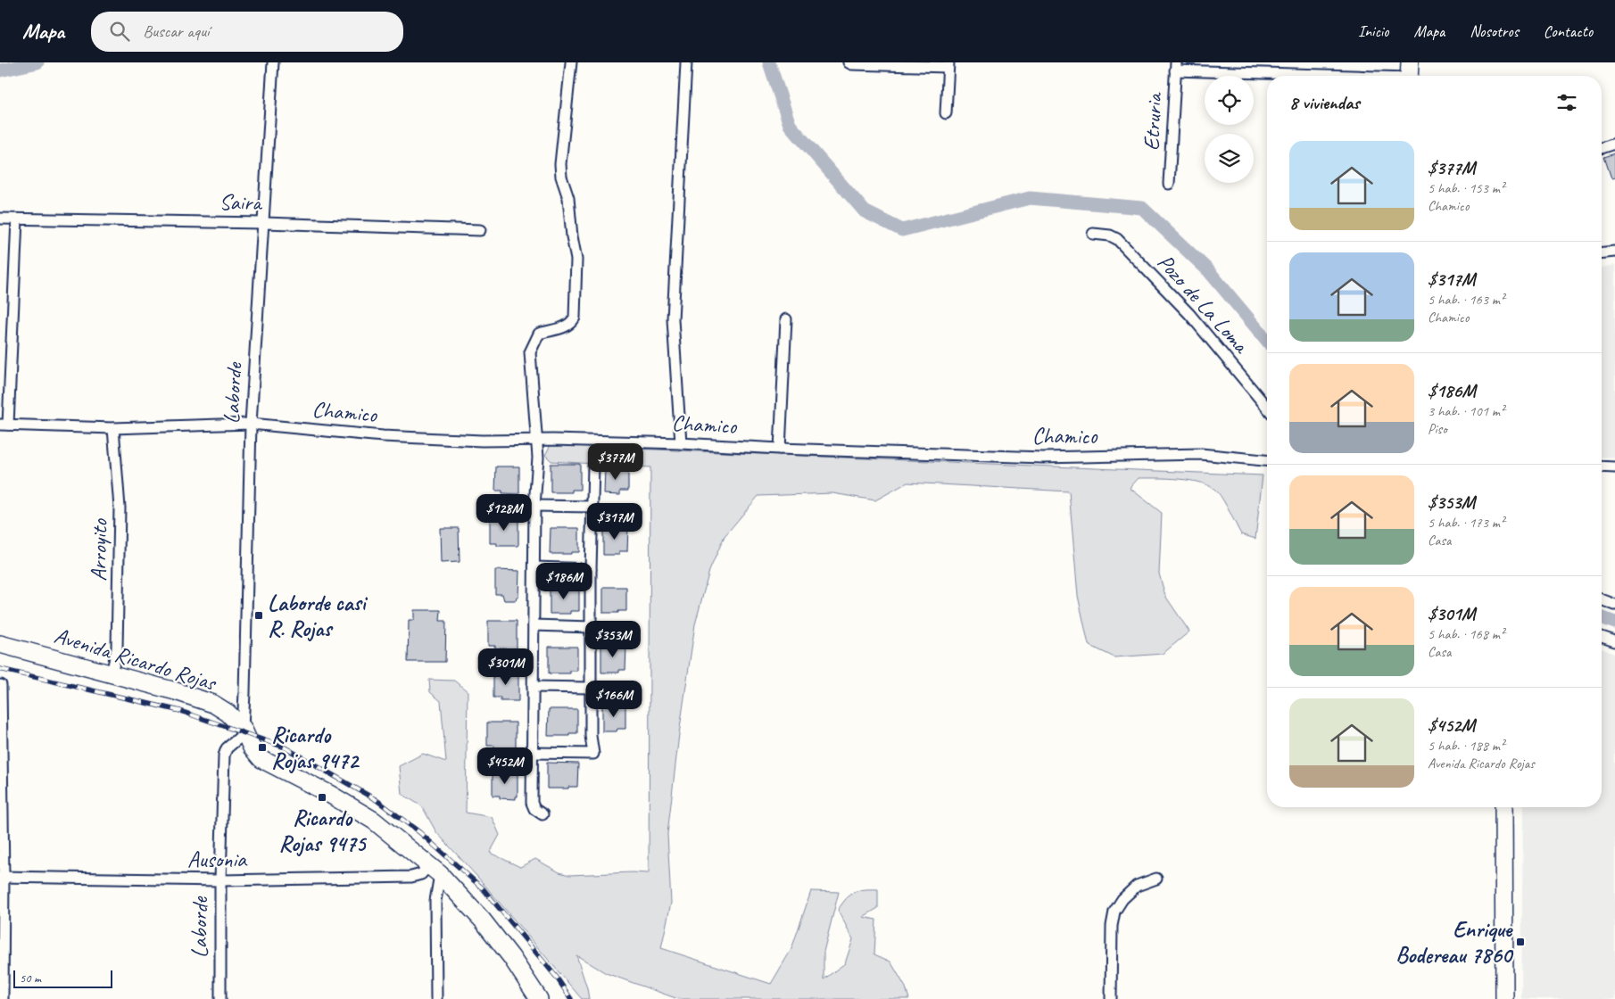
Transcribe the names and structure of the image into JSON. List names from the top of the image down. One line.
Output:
{"streets":{"main road":["Avenida Ricardo Rojas"],"street":["Etruria","Saira","Pozo de La Loma","Laborde","Chamico","Arroyito","Ausonia"]},"crossings":[["Saira","Laborde"],["Laborde","Chamico"],["Laborde","Avenida Ricardo Rojas"],["Laborde","Ausonia"],["Chamico","Arroyito"],["Arroyito","Avenida Ricardo Rojas"],["Avenida Ricardo Rojas","Ausonia"]],"places":{"transit":["Laborde casi R. Rojas","Ricardo Rojas 9472","Ricardo Rojas 9475","Enrique Bodereau 7860"]},"scale_bar":"50 m","page":{"header":"Mapa","search":"Buscar aquí","nav":["Inicio","Mapa","Nosotros","Contacto"],"heading":"8 viviendas","list":[{"name":"$377M","note":"5 hab. · 153 m² · Chamico"},{"name":"$317M","note":"5 hab. · 163 m² · Chamico"},{"name":"$186M","note":"3 hab. · 101 m² · Piso"},{"name":"$353M","note":"5 hab. · 173 m² · Casa"},{"name":"$301M","note":"5 hab. · 168 m² · Casa"},{"name":"$452M","note":"5 hab. · 188 m² · Avenida Ricardo Rojas"}],"price":["$377M","$128M","$317M","$186M","$353M","$301M","$166M","$452M"],"scale":"50 m"}}
